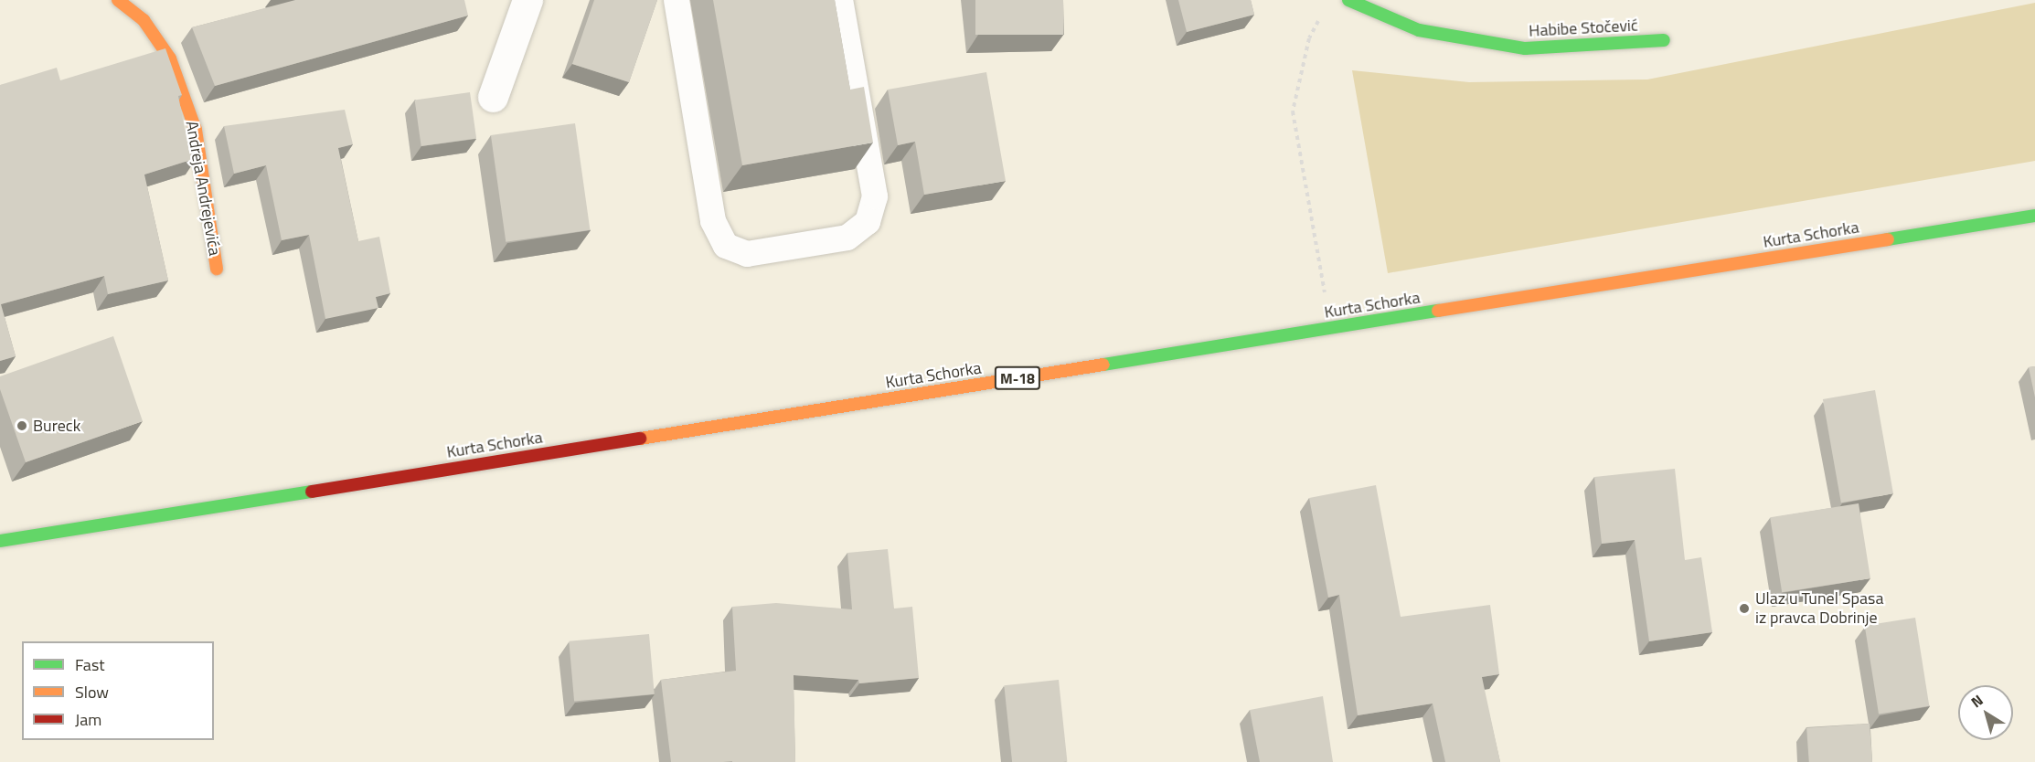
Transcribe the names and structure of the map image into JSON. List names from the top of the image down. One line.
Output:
{"streets":{"main road":["Habibe Stočević","Andreja Andrejevića","Kurta Schorka","M-18"]},"places":["Bureck","Ulaz u Tunel Spasa iz pravca Dobrinje"],"legend":["Fast","Slow","Jam"],"north":"top left"}
